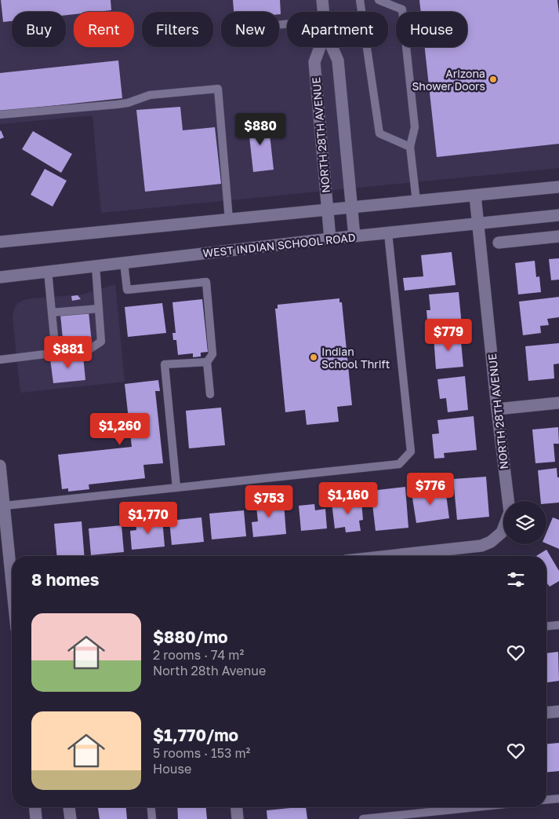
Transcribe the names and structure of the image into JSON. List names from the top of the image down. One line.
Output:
{"streets":{"main road":["NORTH 28TH AVENUE","WEST INDIAN SCHOOL ROAD"]},"crossings":[["NORTH 28TH AVENUE","WEST INDIAN SCHOOL ROAD"]],"places":["Arizona Shower Doors","Indian School Thrift"],"page":{"chip":["Buy","Rent","Filters","New","Apartment","House"],"price":["$880","$779","$881","$1,260","$776","$1,160","$753","$1,770"],"heading":"8 homes","list":[{"name":"$880/mo","note":"2 rooms · 74 m² · North 28th Avenue"},{"name":"$1,770/mo","note":"5 rooms · 153 m² · House"}]}}
